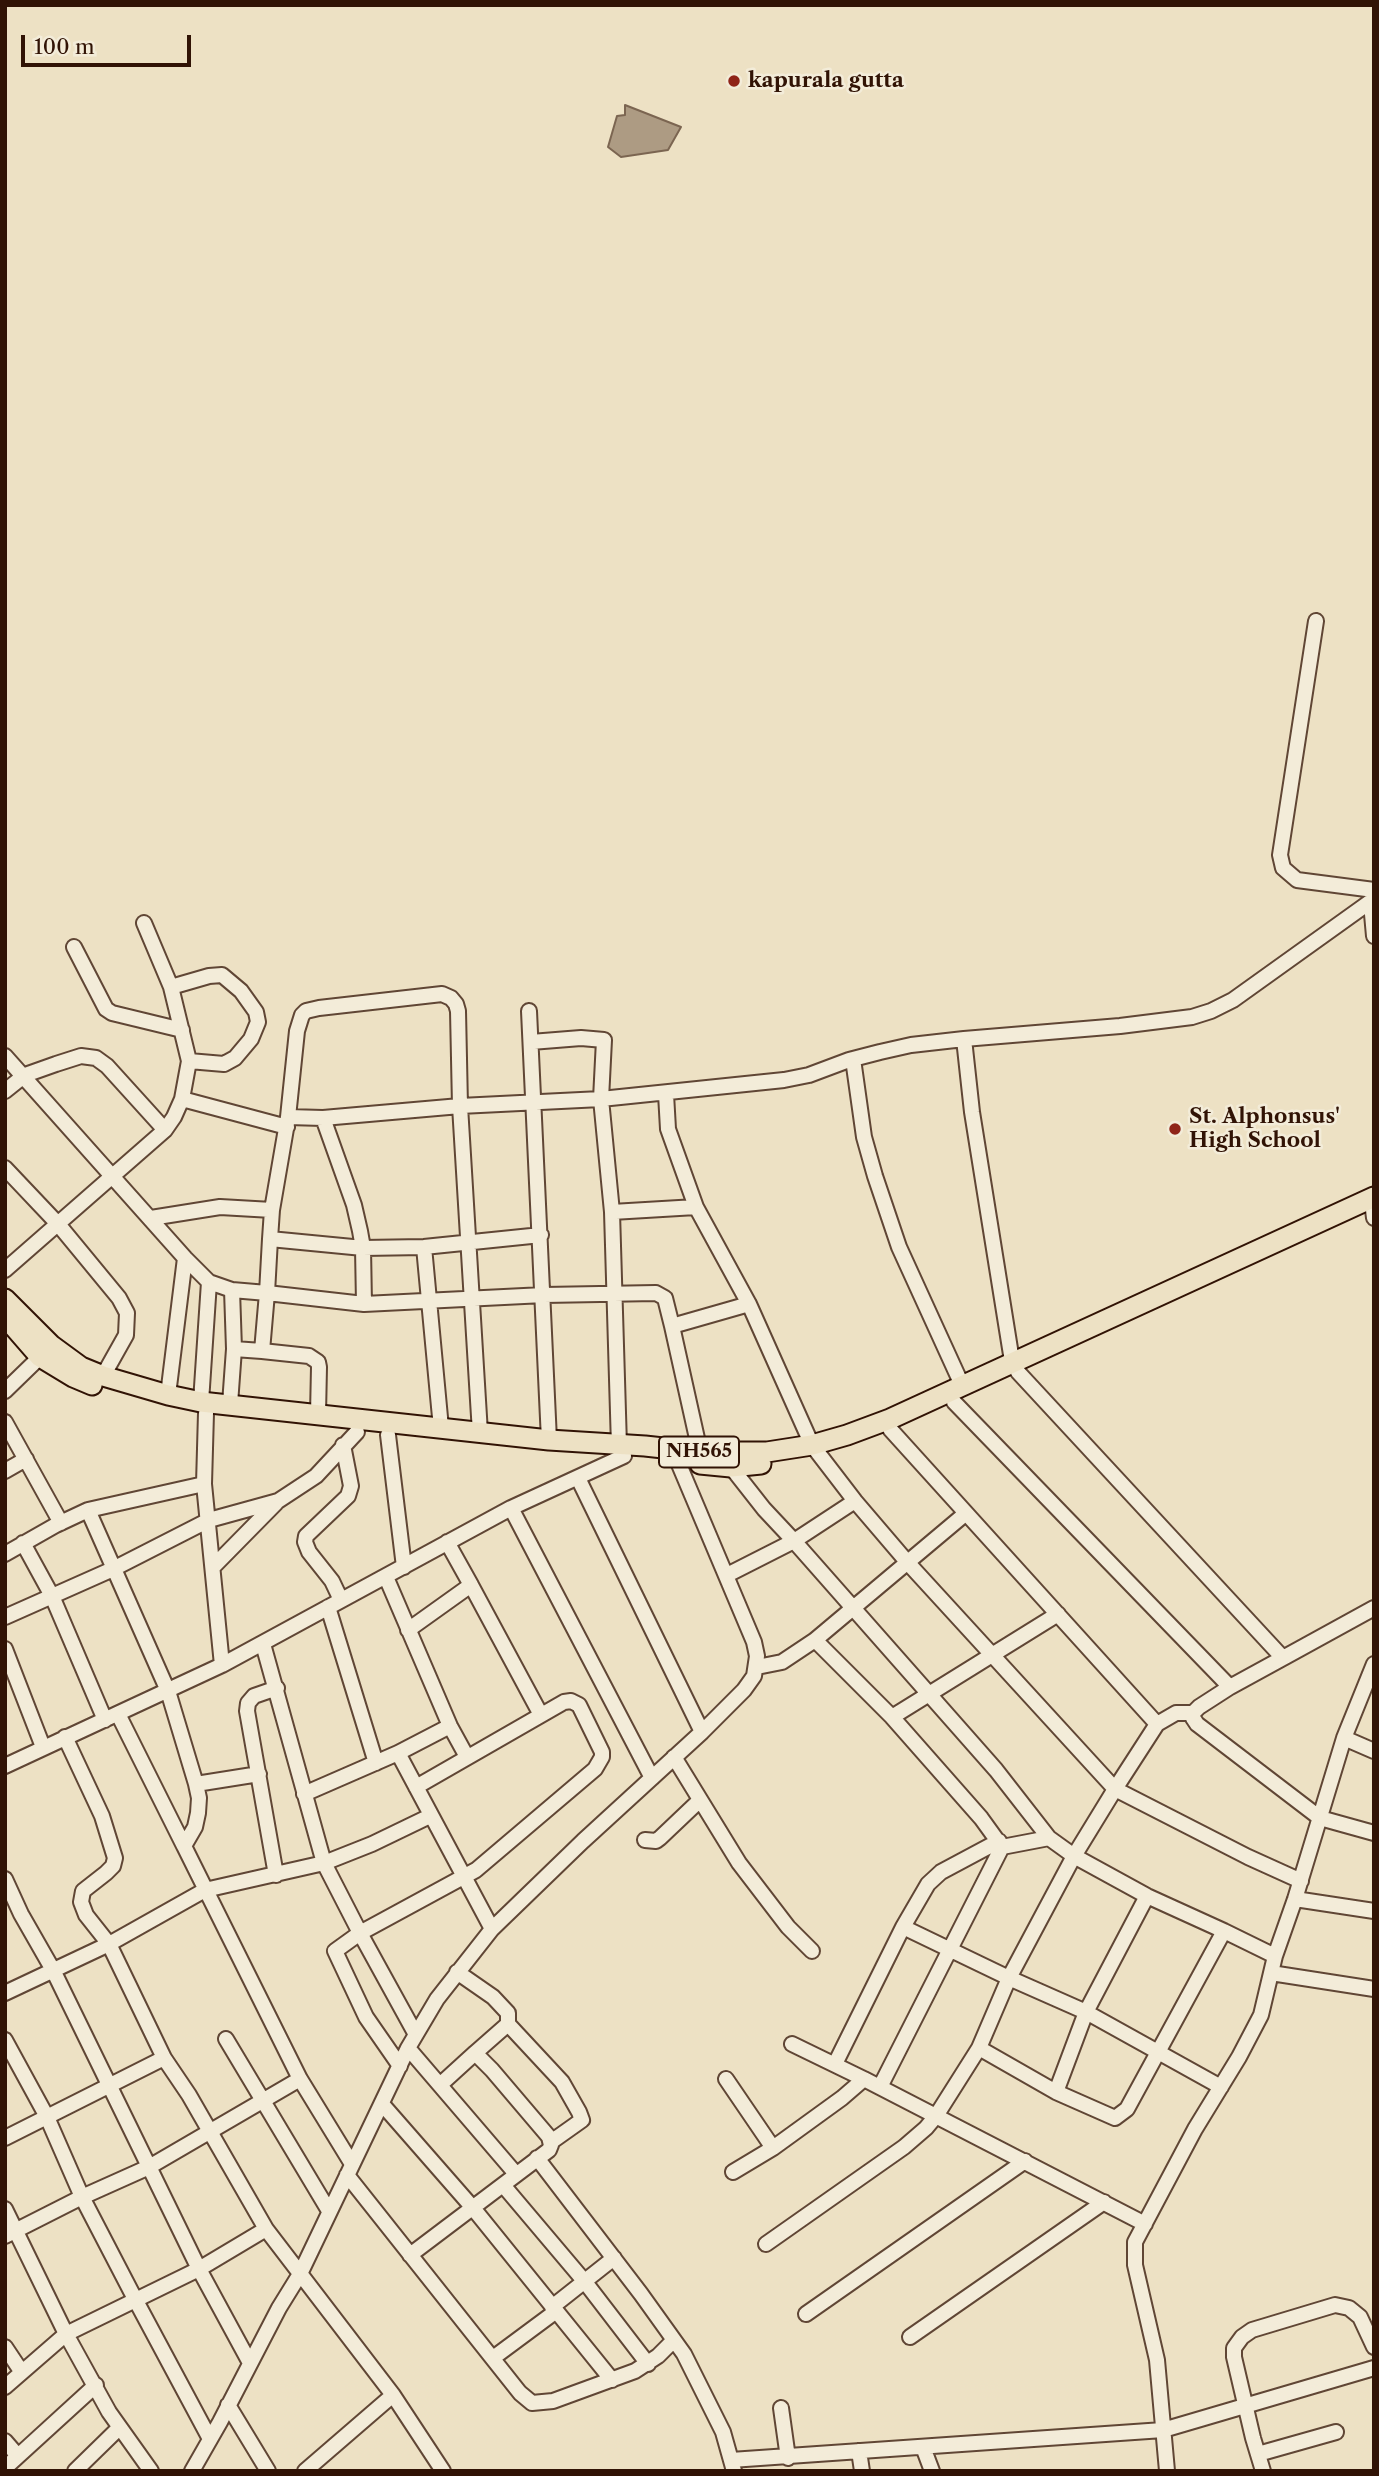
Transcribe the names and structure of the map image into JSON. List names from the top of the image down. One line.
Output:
{"streets":{"highway":["NH565"]},"places":["kapurala gutta","St. Alphonsus' High School"],"scale_bar":"100 m"}
